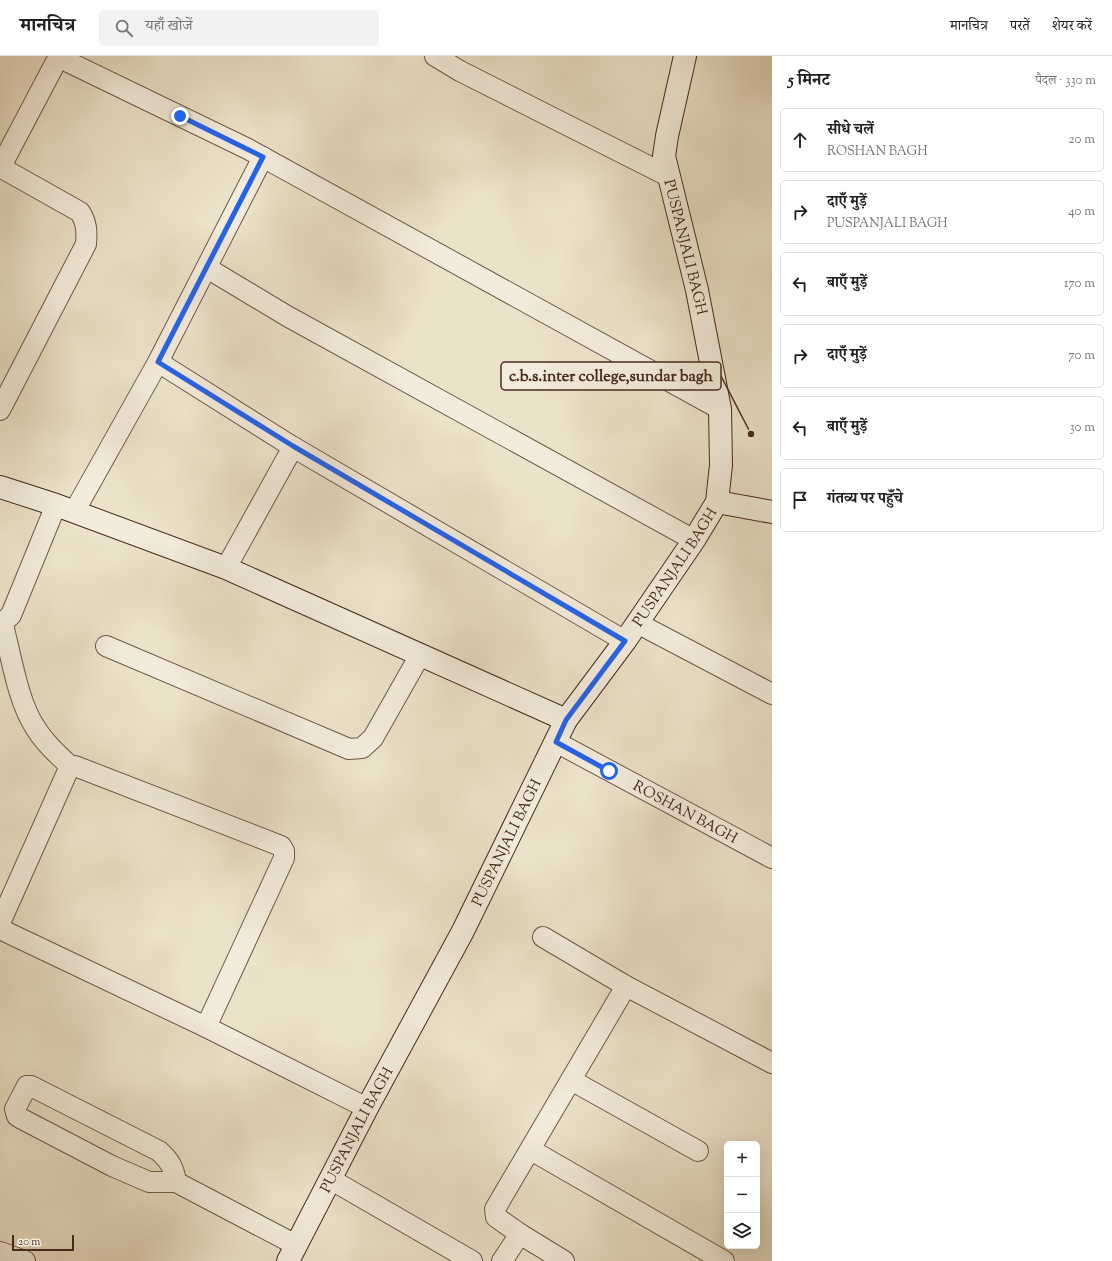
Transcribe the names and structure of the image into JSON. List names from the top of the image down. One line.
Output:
{"streets":{"street":["PUSPANJALI BAGH","ROSHAN BAGH"]},"crossings":[["PUSPANJALI BAGH","ROSHAN BAGH"]],"places":["c.b.s.inter college,sundar bagh"],"scale_bar":"20 m","page":{"header":"मानचित्र","search":"यहाँ खोजें","nav":["मानचित्र","परतें","शेयर करें"],"heading":["5 मिनट","पैदल · 330 m"],"list":[["सीधे चलें","ROSHAN BAGH","20 m"],["दाएँ मुड़ें","PUSPANJALI BAGH","40 m"],["बाएँ मुड़ें","170 m"],["दाएँ मुड़ें","70 m"],["बाएँ मुड़ें","30 m"],"गंतव्य पर पहुँचे"],"map_buttons":["+","−"],"scale":"20 m"}}
